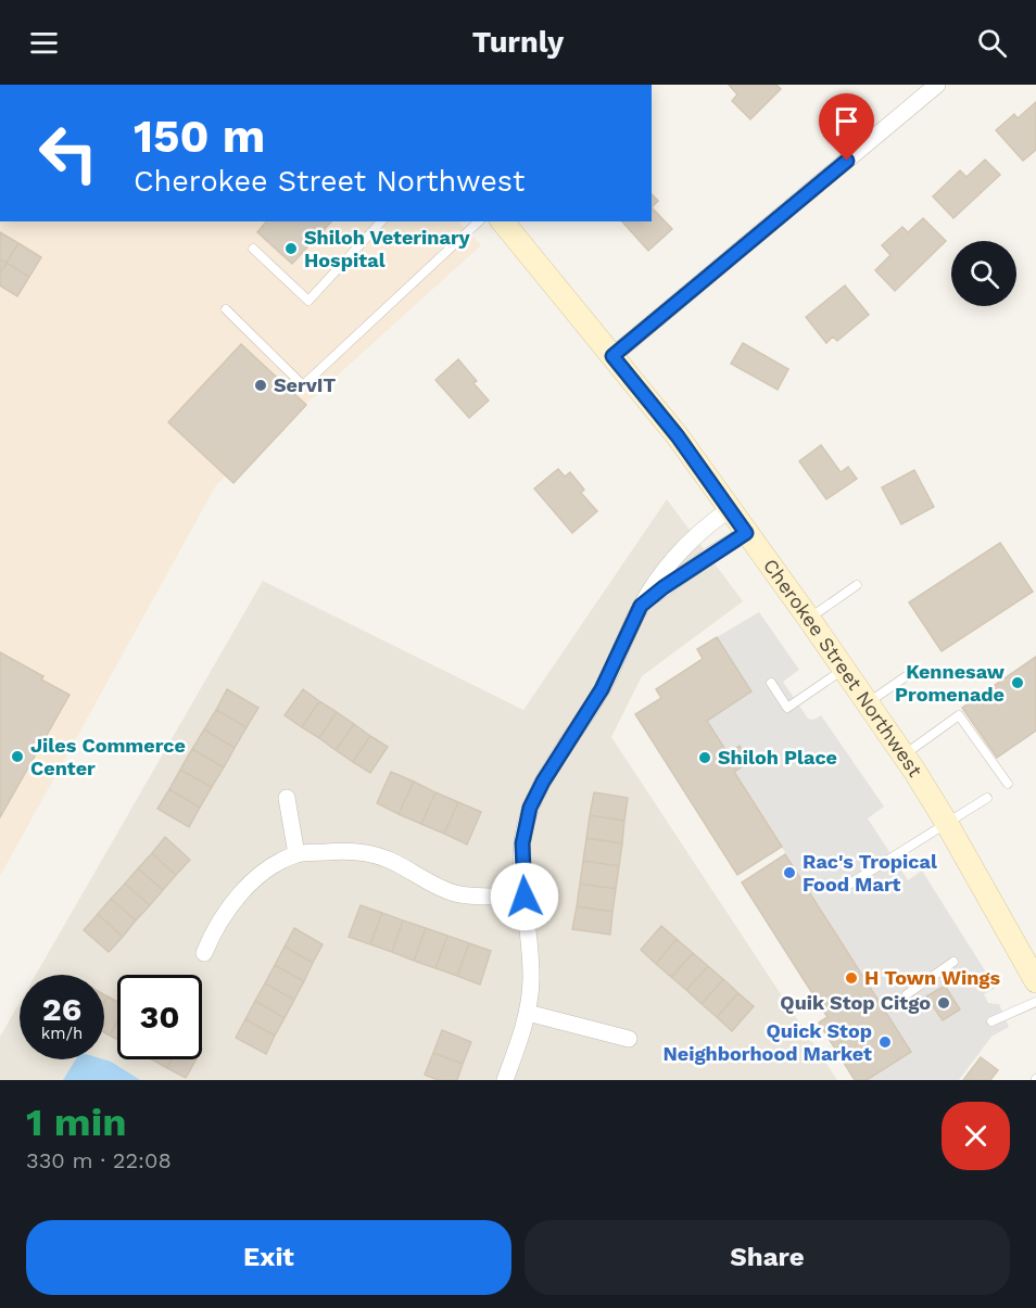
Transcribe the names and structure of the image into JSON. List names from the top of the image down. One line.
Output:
{"streets":{"main road":["Cherokee Street Northwest"]},"places":["Shiloh Veterinary Hospital","ServIT","Kennesaw Promenade","Jiles Commerce Center","Shiloh Place","Rac's Tropical Food Mart","H Town Wings","Quik Stop Citgo","Quick Stop Neighborhood Market"],"page":{"header":"Turnly","turn":["150 m","Cherokee Street Northwest"],"speed":"26 km/h","limit":"30","heading":["1 min","330 m · 22:08"],"buttons":["Exit","Share"]}}
